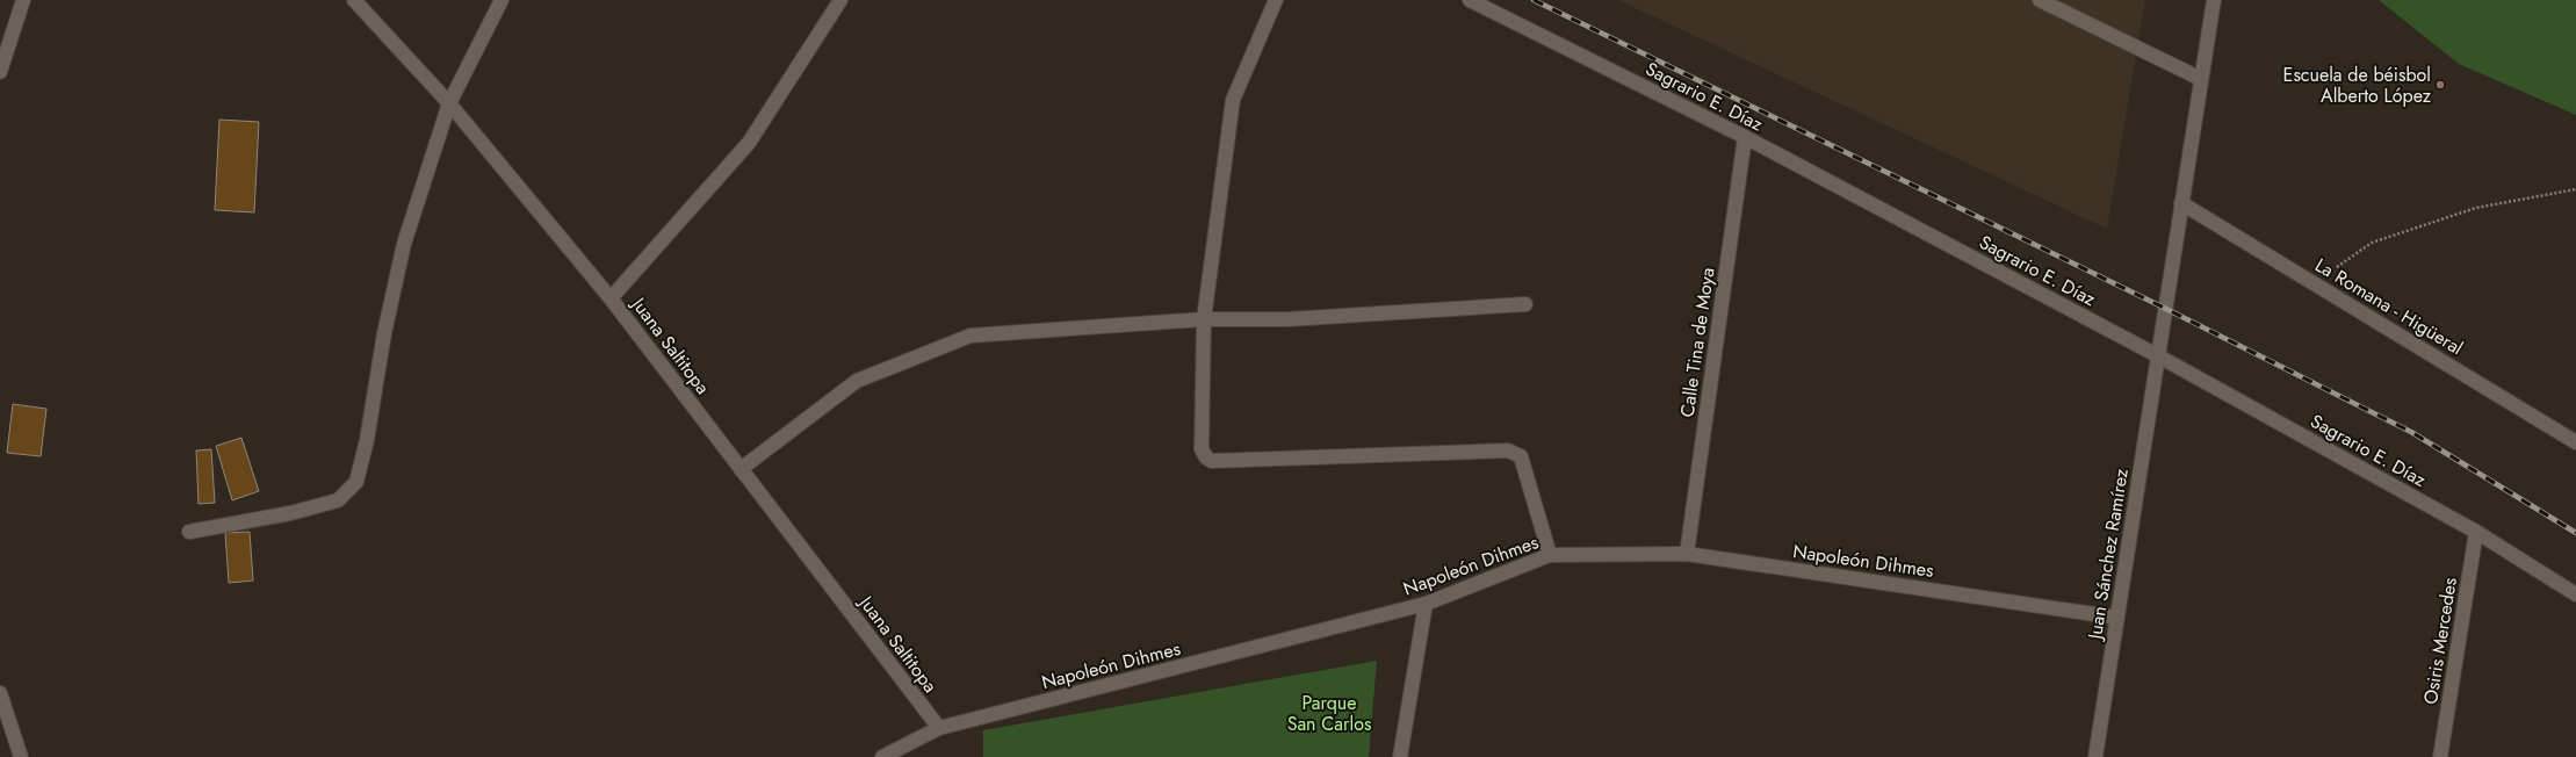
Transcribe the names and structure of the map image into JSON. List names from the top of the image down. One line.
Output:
{"streets":{"street":["Sagrario E. Díaz","La Romana - Higüeral","Calle Tina de Moya","Juana Saltitopa","Juan Sánchez Ramírez","Napoleón Dihmes","Osiris Mercedes"]},"crossings":[["Sagrario E. Díaz","Calle Tina de Moya"],["Sagrario E. Díaz","Juan Sánchez Ramírez"],["Sagrario E. Díaz","Osiris Mercedes"],["La Romana - Higüeral","Juan Sánchez Ramírez"],["Calle Tina de Moya","Napoleón Dihmes"],["Juana Saltitopa","Napoleón Dihmes"],["Juan Sánchez Ramírez","Napoleón Dihmes"]],"parks":["Parque San Carlos"],"places":["Escuela de béisbol Alberto López"]}
